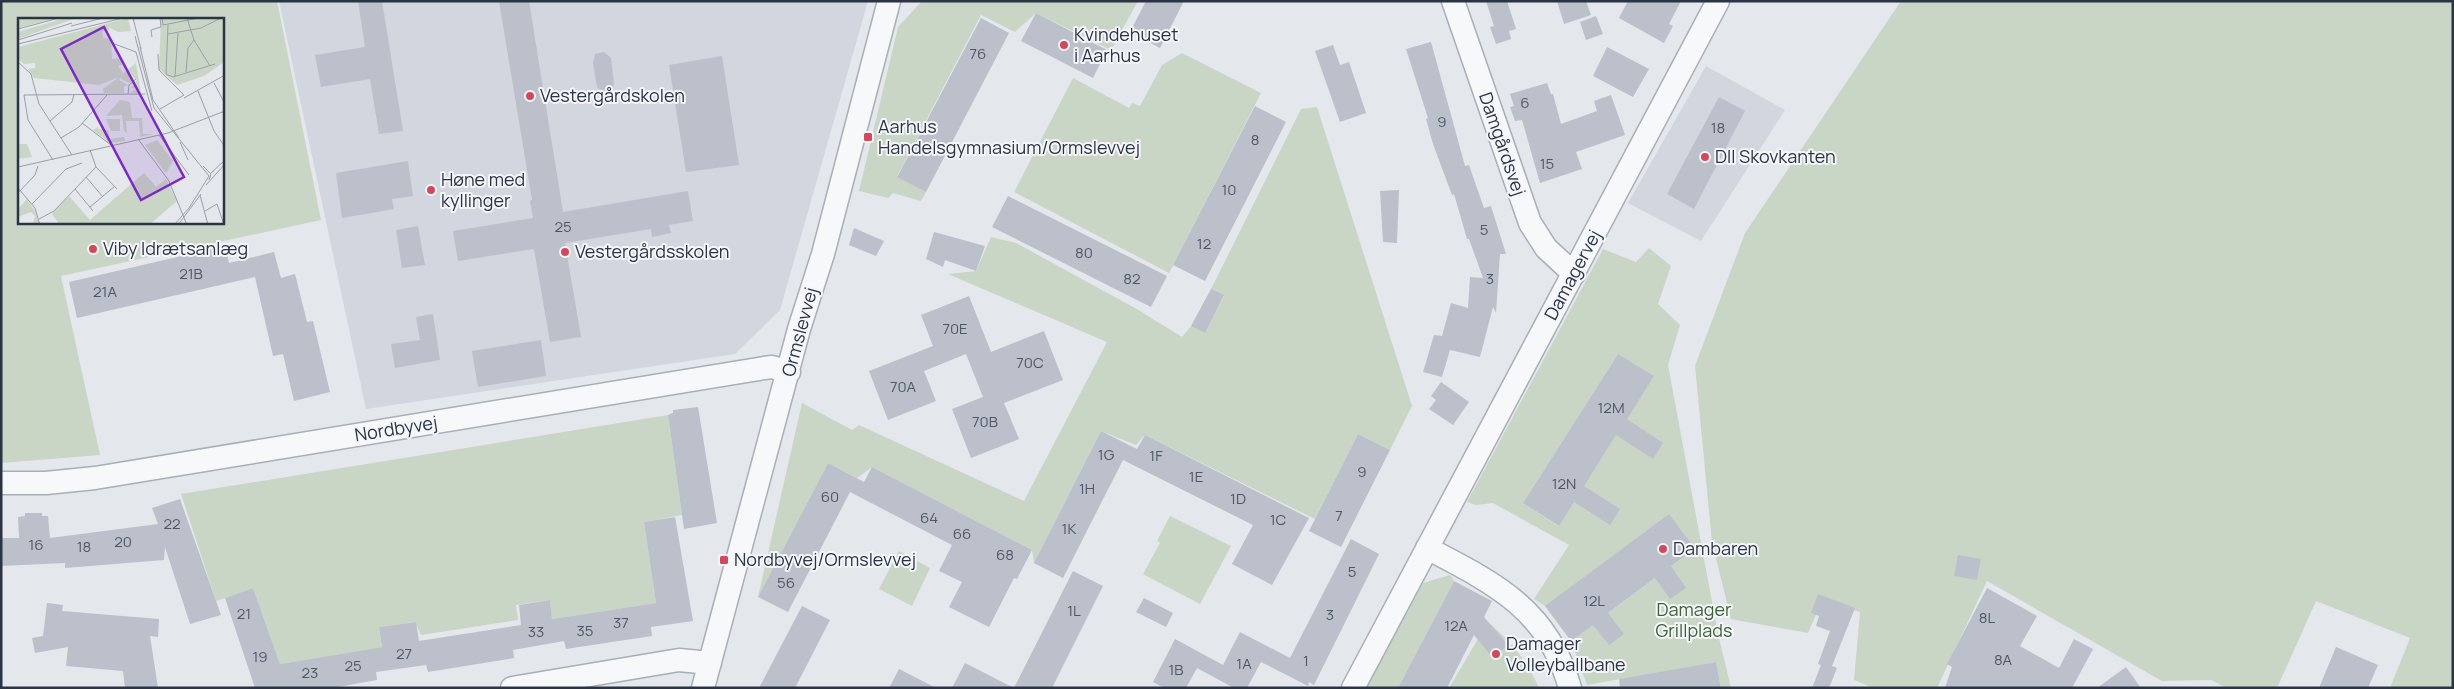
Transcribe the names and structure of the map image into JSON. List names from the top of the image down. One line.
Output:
{"streets":{"street":["Damgårdsvej","Damagervej","Ormslevvej","Nordbyvej"]},"crossings":[["Damgårdsvej","Damagervej"],["Ormslevvej","Nordbyvej"]],"parks":["Damager Grillplads"],"places":{"other":["Kvindehuset i Aarhus","Vestergårdskolen","DII Skovkanten","Høne med kyllinger","Viby Idrætsanlæg","Vestergårdsskolen","Dambaren","Damager Volleyballbane"],"transit":["Aarhus Handelsgymnasium/Ormslevvej","Nordbyvej/Ormslevvej"]},"house_numbers":["76","6","9","18","8","15","10","25","5","12","80","21B","82","3","21A","70E","70C","70A","12M","70B","1G","1F","9","1E","12N","1H","60","1D","7","64","1C","22","1K","66","20","16","18","68","5","56","12L","1L","21","3","8L","37","12A","35","33","27","19","8A","1","1A","25","1B","23"]}
